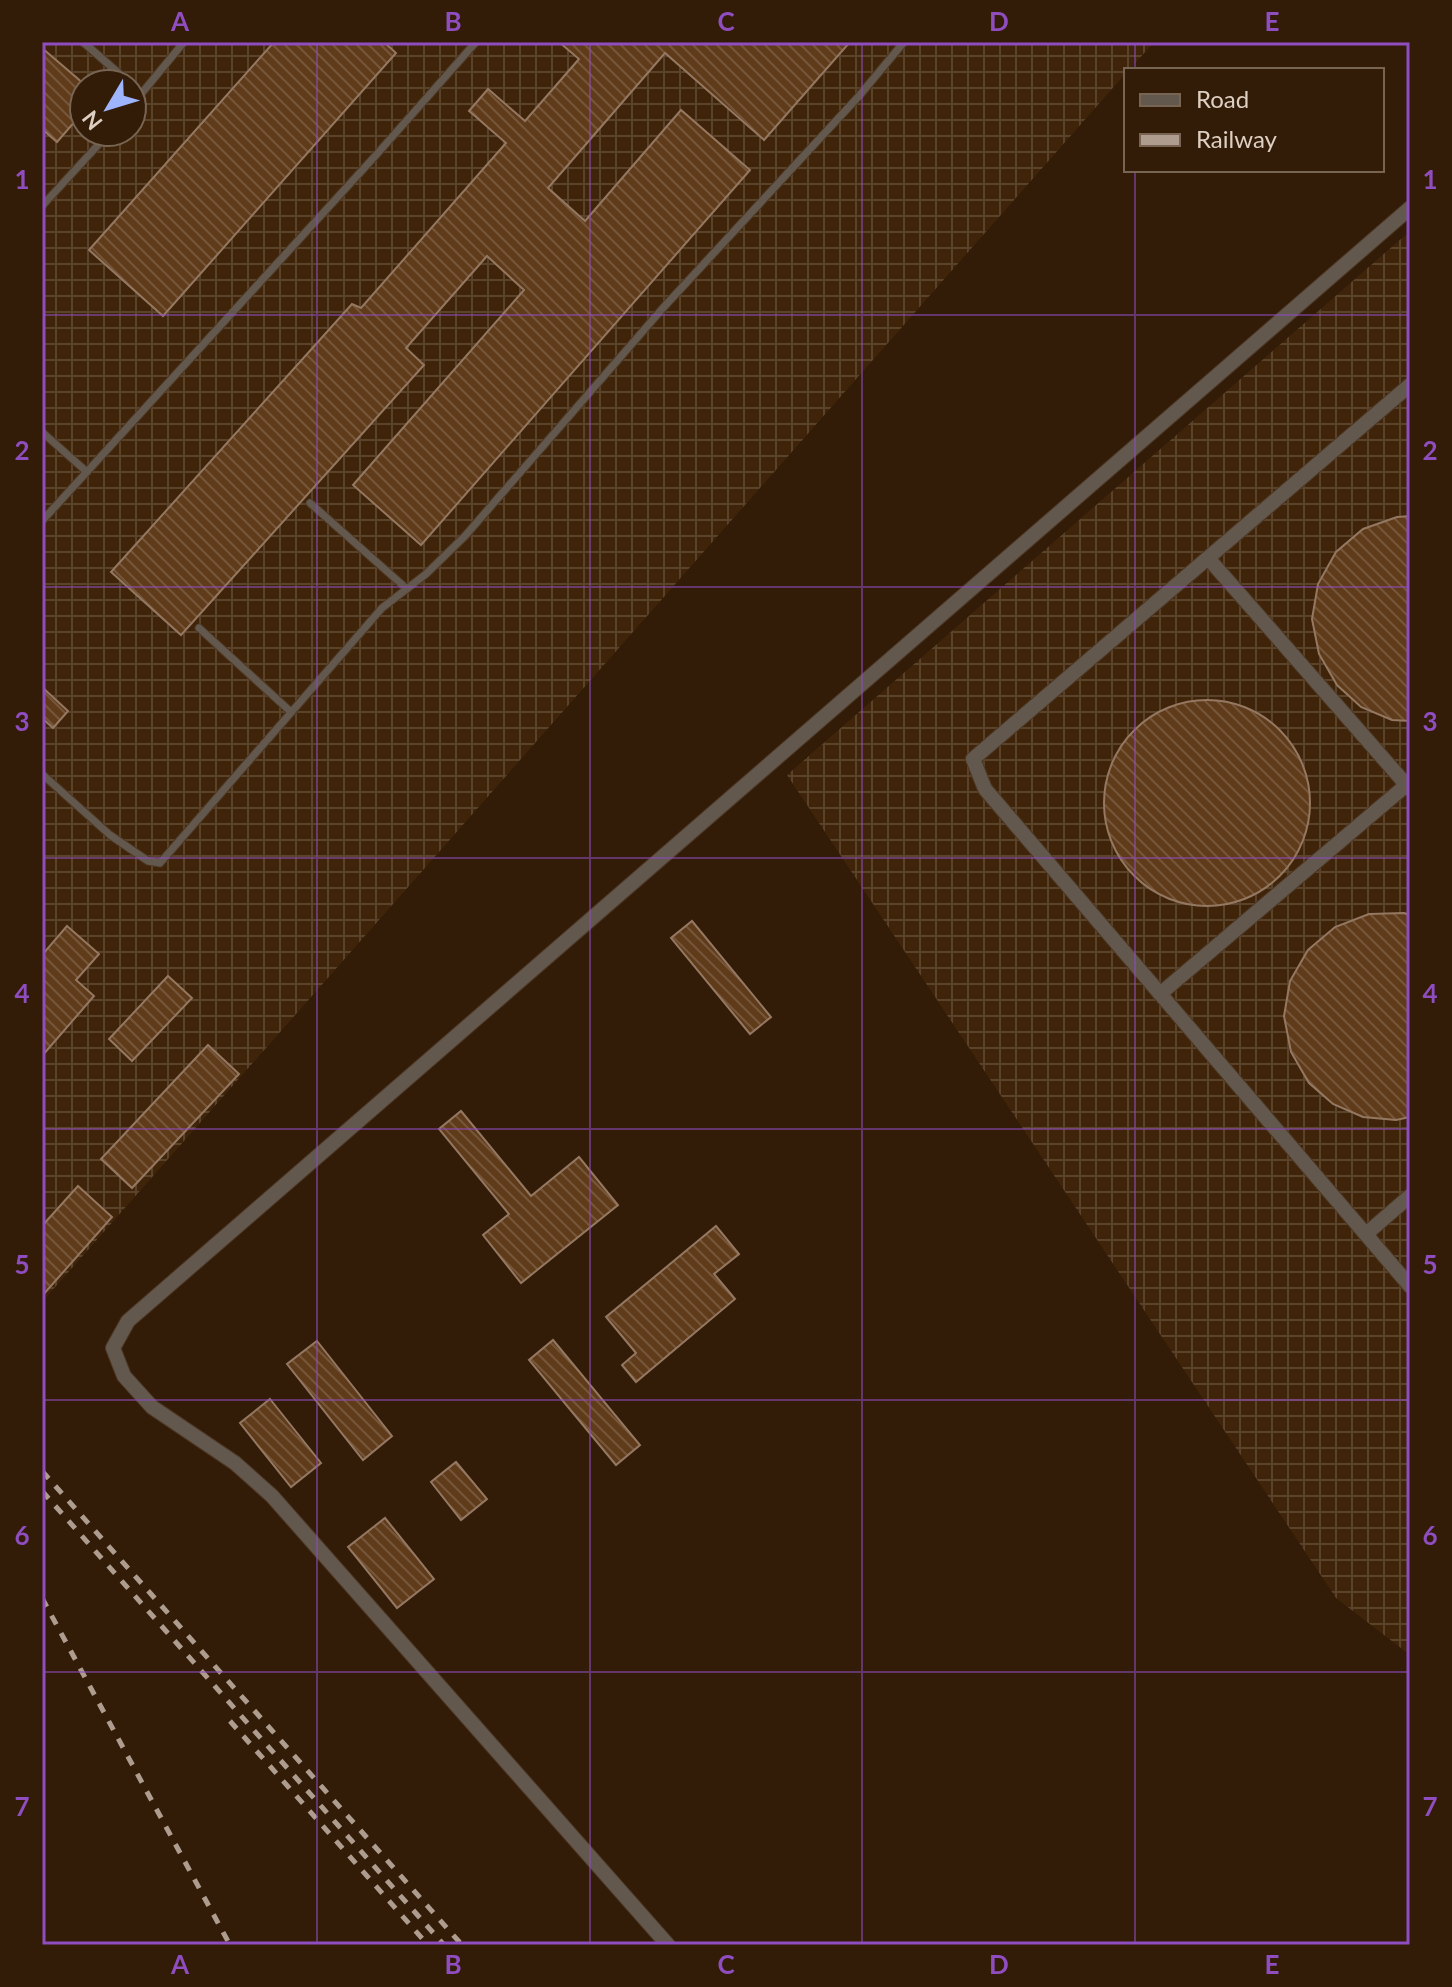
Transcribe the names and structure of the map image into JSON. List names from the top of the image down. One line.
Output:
{"legend":["Road","Railway"],"north":"bottom left","grid":{"columns":["A","B","C","D","E"],"rows":["1","2","3","4","5","6","7"]}}
